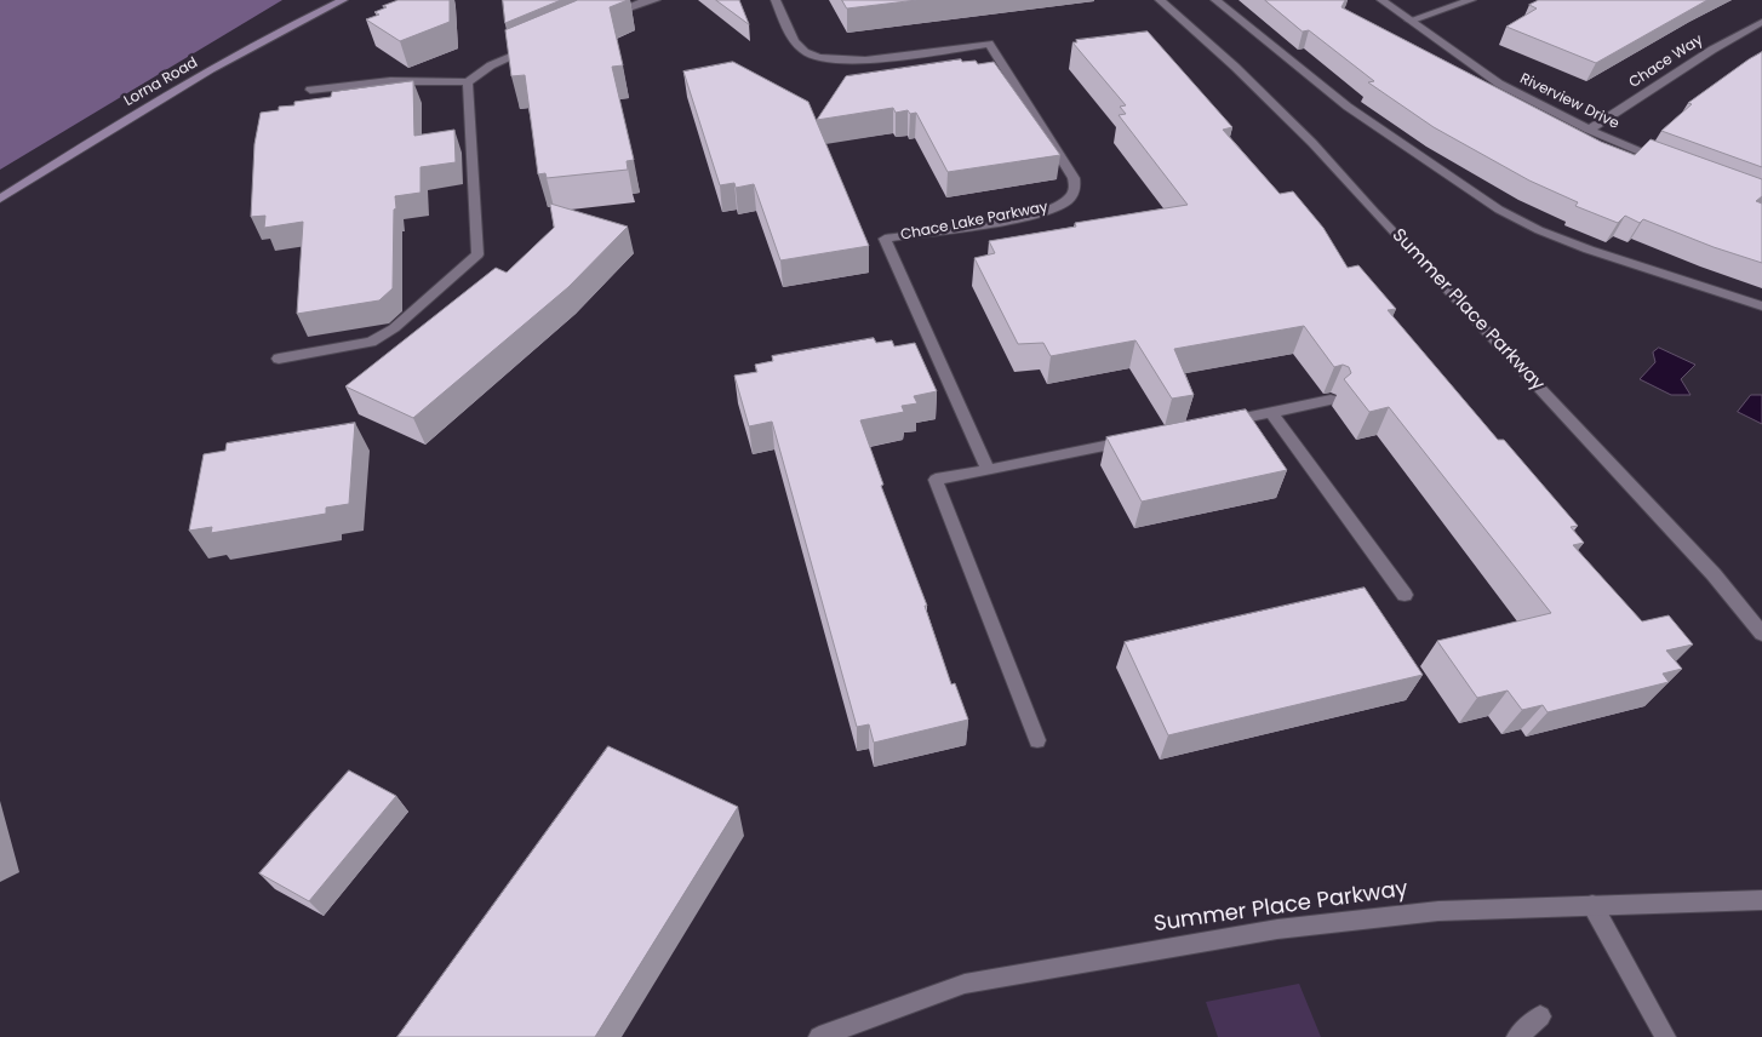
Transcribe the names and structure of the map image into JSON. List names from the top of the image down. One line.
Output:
{"streets":{"street":["Chace Way","Lorna Road","Riverview Drive","Chace Lake Parkway","Summer Place Parkway"]},"crossings":[["Chace Way","Riverview Drive"]]}
